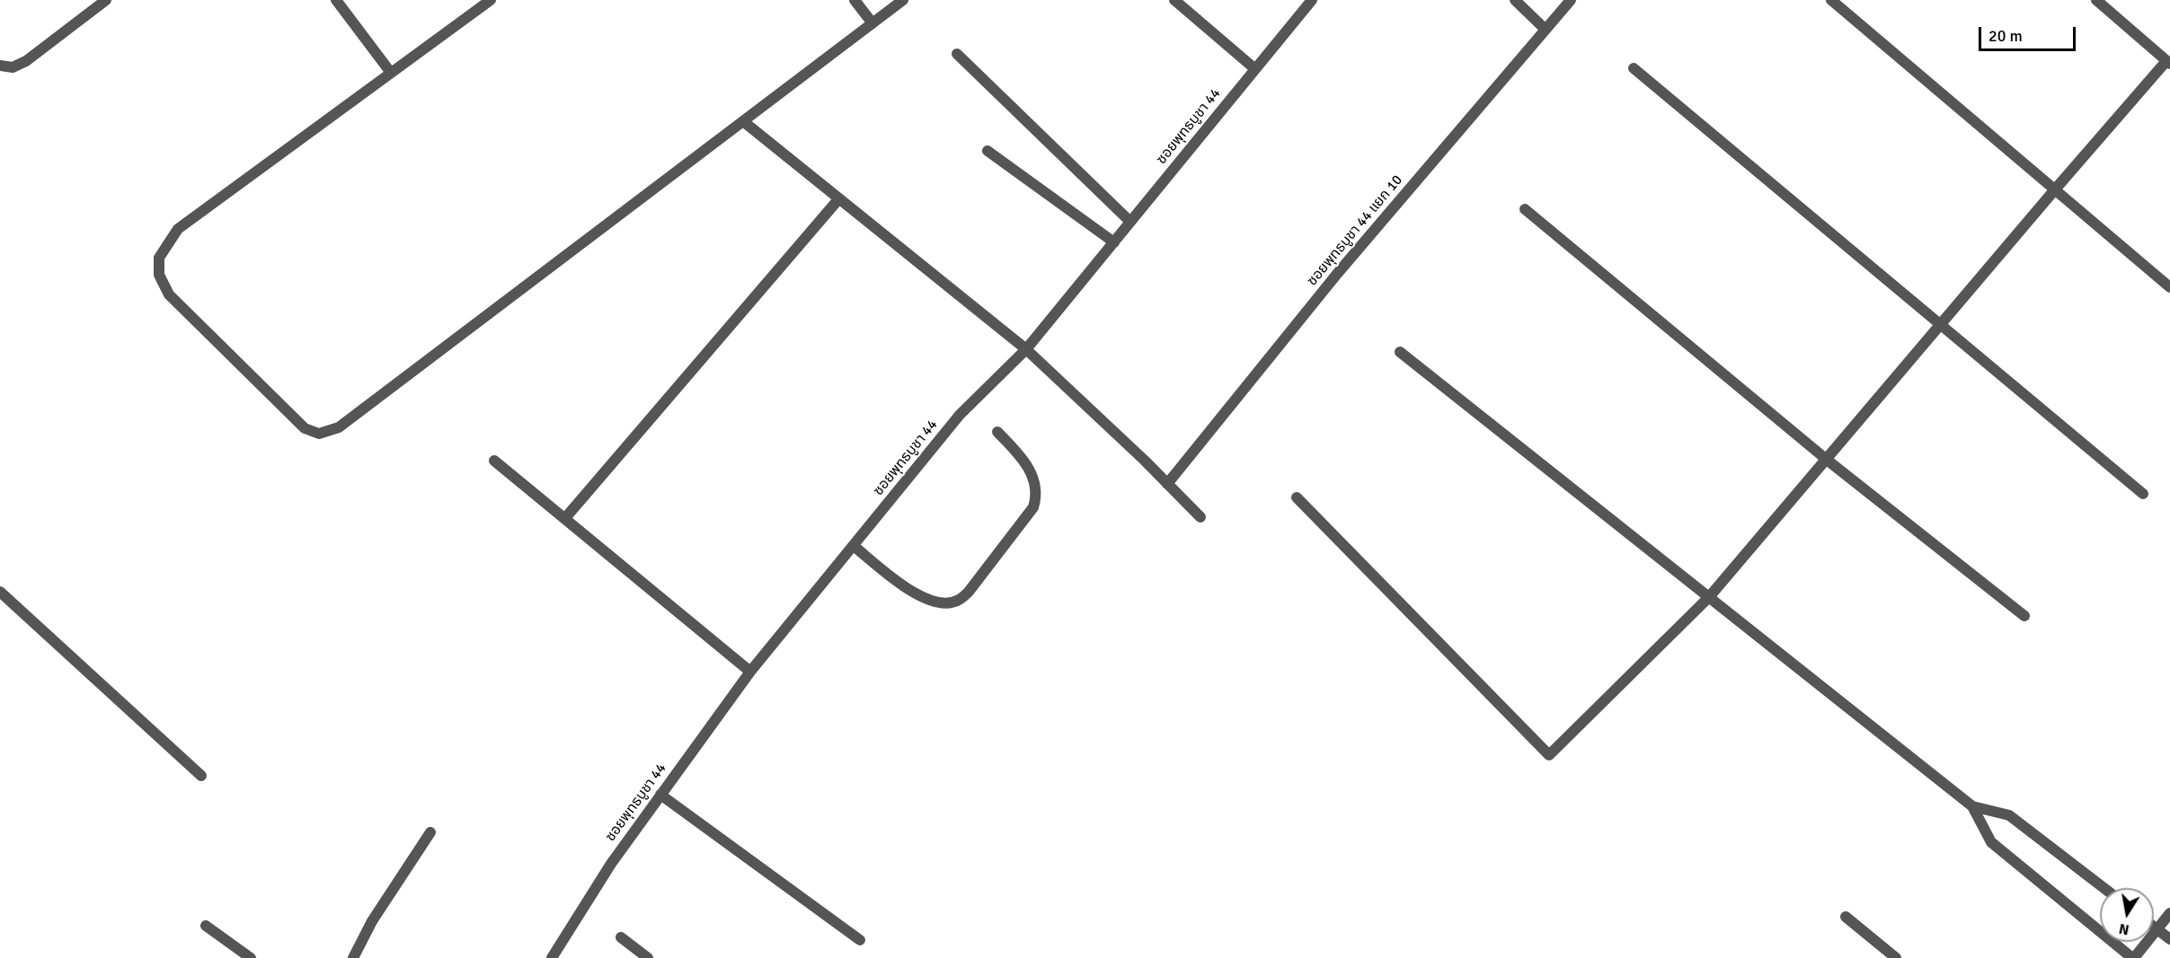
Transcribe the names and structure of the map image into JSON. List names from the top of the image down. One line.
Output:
{"streets":{"street":["ซอยพุทธบูชา 44","ซอยพุทธบูชา 44 แยก 10"]},"scale_bar":"20 m","north":"bottom"}
